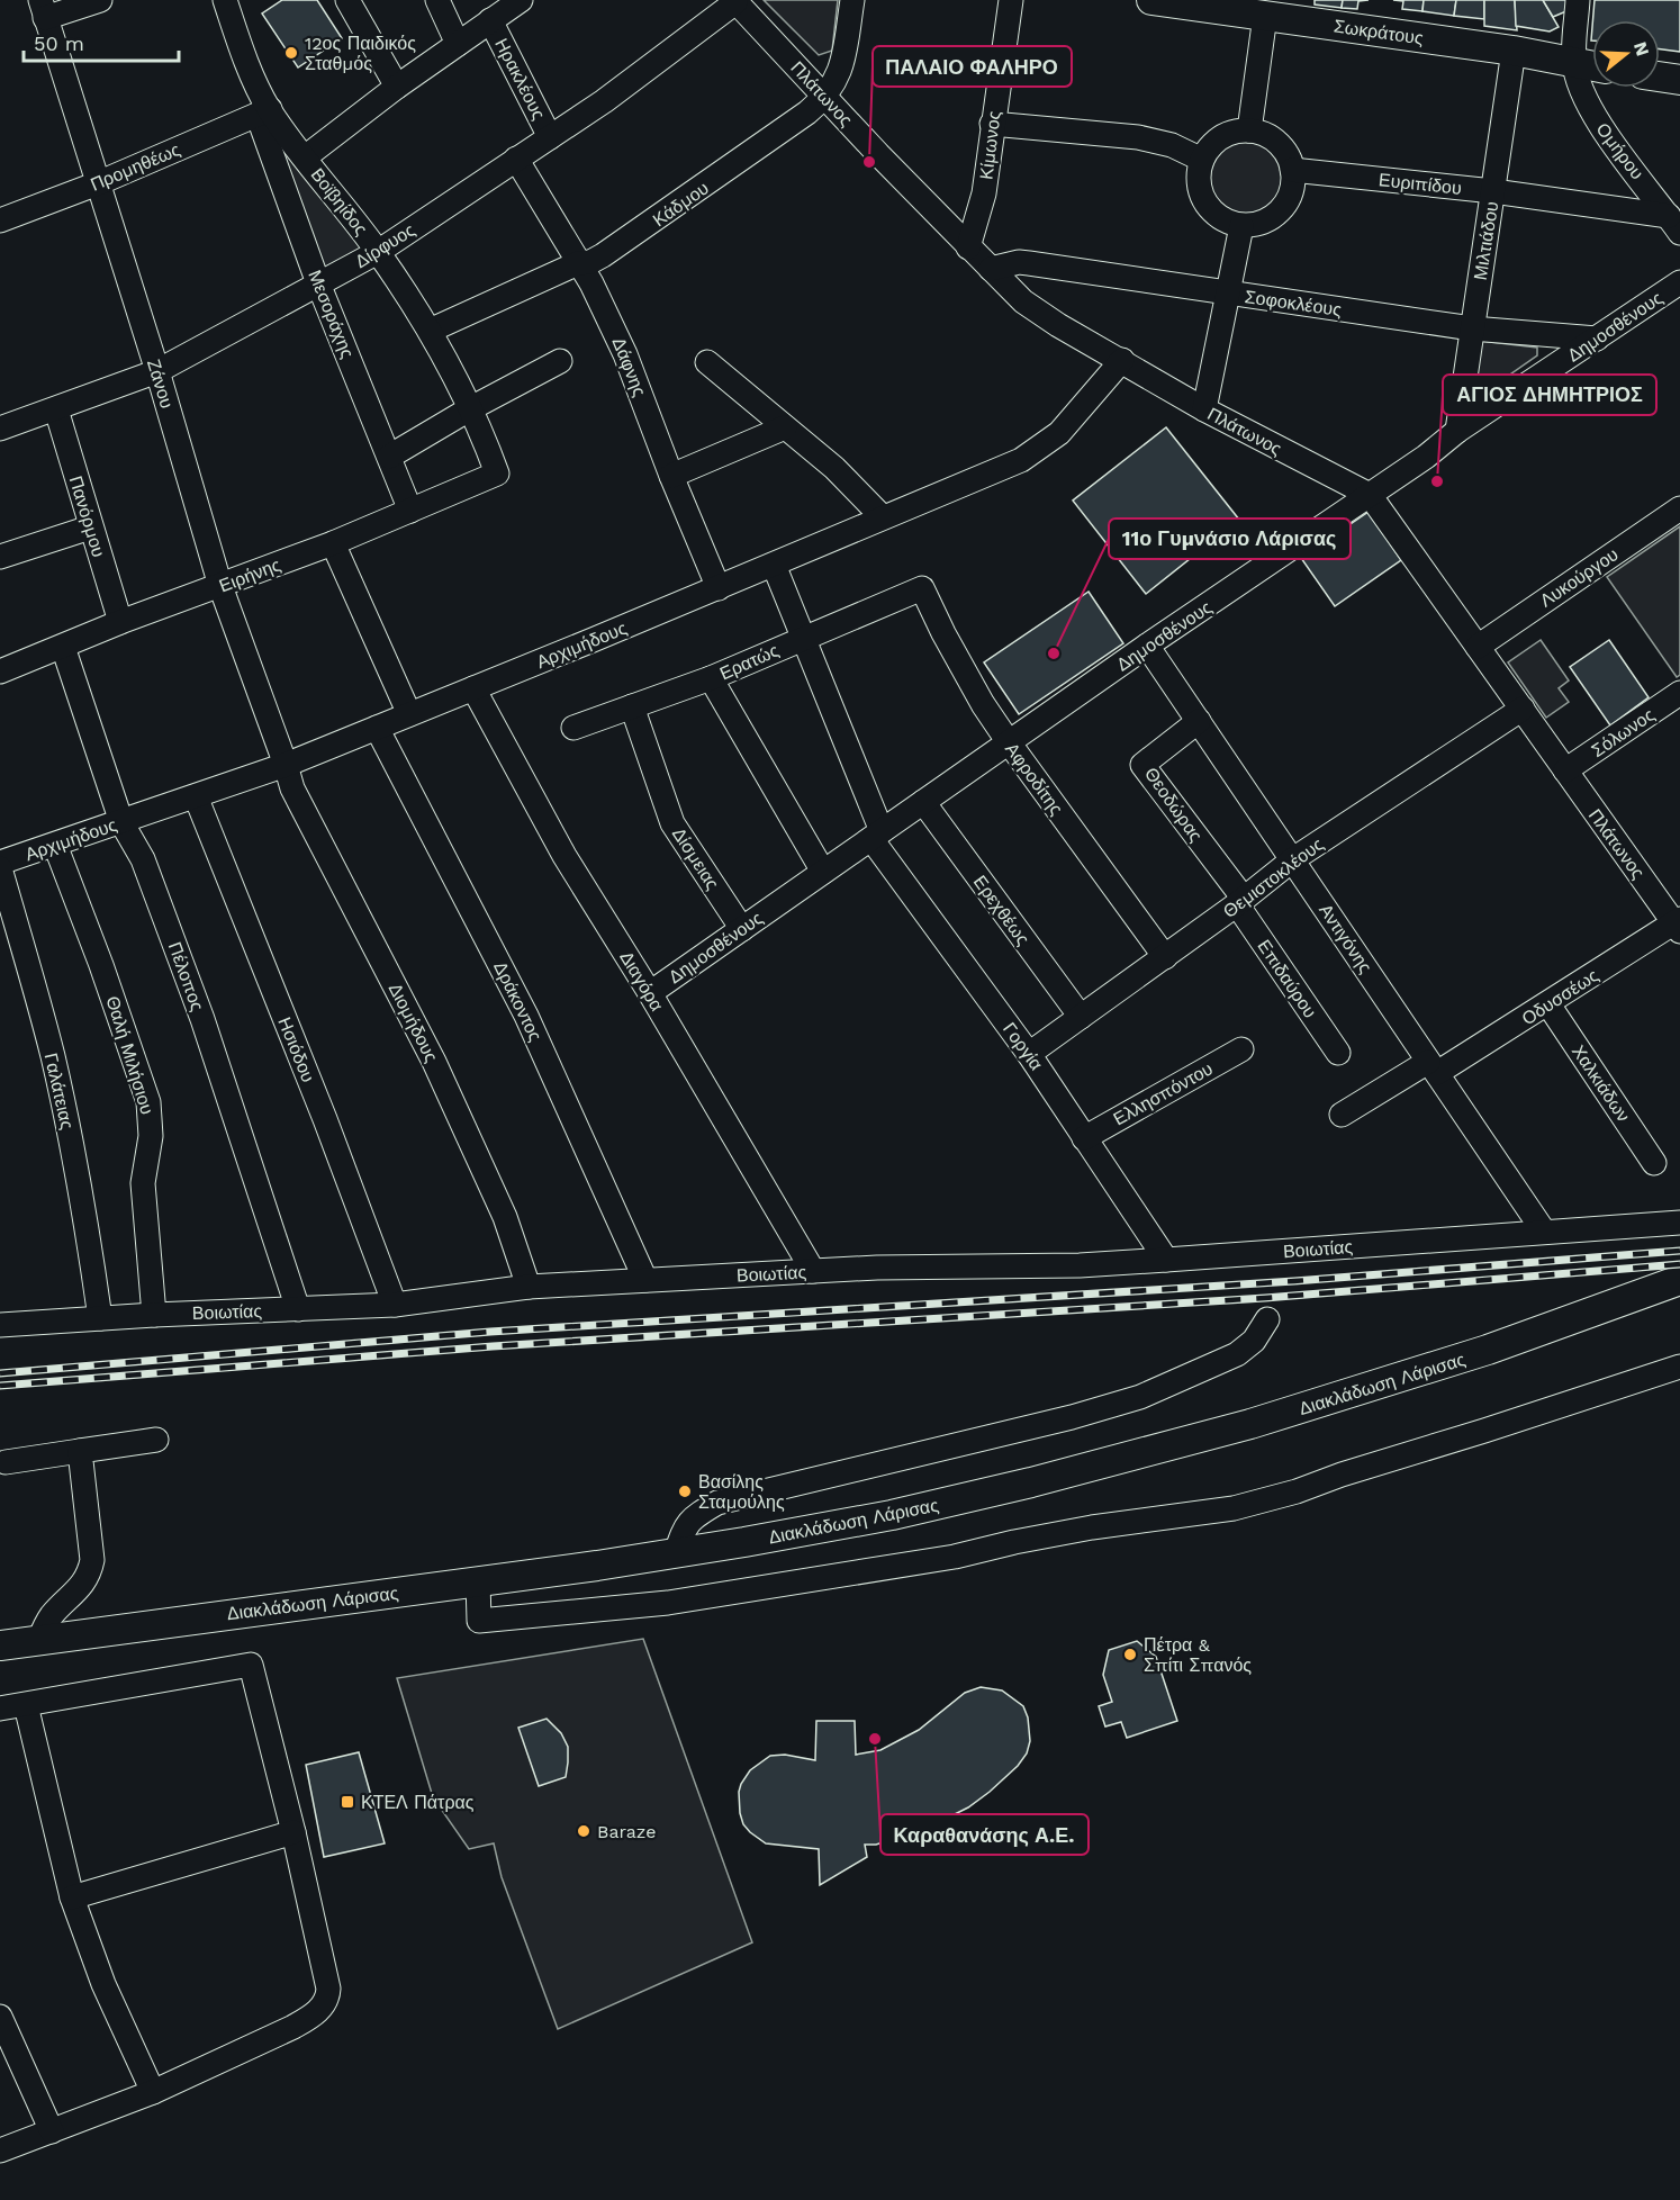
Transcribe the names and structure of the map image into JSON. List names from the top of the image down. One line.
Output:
{"streets":{"main road":["Σωκράτους","Διακλάδωση Λάρισας"],"street":["Ηρακλέους","Πλάτωνος","Κίμωνος","Ομήρου","Προμηθέως","Ευριπίδου","Βοϊβηίδος","Κάδμου","Μιλτιάδου","Δίρφυος","Σοφοκλέους","Μεσοράχης","Δημοσθένους","Δάφνης","Ζάνου","Πανόρμου","Ειρήνης","Λυκούργου","Αρχιμήδους","Ερατώς","Σόλωνος","Αφροδίτης","Θεοδώρας","Δίσμειας","Θεμιστοκλέους","Ερεχθέως","Αντιγόνης","Πέλοπος","Επιδαύρου","Διαγόρα","Οδυσσέως","Δράκοντος","Διομήδους","Γοργία","Ησιόδου","Θαλή Μιλήσιου","Χαλκιάδων","Γαλάτειας","Ελλησπόντου","Βοιωτίας"]},"crossings":[["Σωκράτους","Ομήρου"],["Σωκράτους","Μιλτιάδου"],["Ηρακλέους","Δίρφυος"],["Πλάτωνος","Κίμωνος"],["Πλάτωνος","Κάδμου"],["Πλάτωνος","Δίρφυος"],["Πλάτωνος","Σοφοκλέους"],["Πλάτωνος","Δημοσθένους"],["Πλάτωνος","Λυκούργου"],["Πλάτωνος","Αρχιμήδους"],["Πλάτωνος","Σόλωνος"],["Πλάτωνος","Θεμιστοκλέους"],["Πλάτωνος","Οδυσσέως"],["Ομήρου","Ευριπίδου"],["Προμηθέως","Βοϊβηίδος"],["Προμηθέως","Μεσοράχης"],["Προμηθέως","Ζάνου"],["Ευριπίδου","Μιλτιάδου"],["Βοϊβηίδος","Κάδμου"],["Βοϊβηίδος","Δίρφυος"],["Βοϊβηίδος","Μεσοράχης"],["Βοϊβηίδος","Ειρήνης"],["Κάδμου","Δάφνης"],["Μιλτιάδου","Σοφοκλέους"],["Μιλτιάδου","Δημοσθένους"],["Δίρφυος","Μεσοράχης"],["Δίρφυος","Δάφνης"],["Δίρφυος","Ζάνου"],["Δίρφυος","Πανόρμου"],["Σοφοκλέους","Δημοσθένους"],["Μεσοράχης","Ειρήνης"],["Δημοσθένους","Αφροδίτης"],["Δημοσθένους","Δίσμειας"],["Δημοσθένους","Ερεχθέως"],["Δημοσθένους","Αντιγόνης"],["Δημοσθένους","Διαγόρα"],["Δημοσθένους","Γοργία"],["Δάφνης","Αρχιμήδους"],["Ζάνου","Ειρήνης"],["Ζάνου","Αρχιμήδους"],["Ζάνου","Διομήδους"],["Πανόρμου","Ειρήνης"],["Ειρήνης","Πέλοπος"],["Αρχιμήδους","Πέλοπος"],["Αρχιμήδους","Διαγόρα"],["Αρχιμήδους","Δράκοντος"],["Αρχιμήδους","Διομήδους"],["Αρχιμήδους","Γοργία"],["Αρχιμήδους","Ησιόδου"],["Αρχιμήδους","Θαλή Μιλήσιου"],["Ερατώς","Αφροδίτης"],["Ερατώς","Δίσμειας"],["Ερατώς","Γοργία"],["Αφροδίτης","Θεμιστοκλέους"],["Θεοδώρας","Θεμιστοκλέους"],["Θεοδώρας","Αντιγόνης"],["Θεοδώρας","Επιδαύρου"],["Θεμιστοκλέους","Ερεχθέως"],["Θεμιστοκλέους","Αντιγόνης"],["Θεμιστοκλέους","Επιδαύρου"],["Θεμιστοκλέους","Γοργία"],["Αντιγόνης","Οδυσσέως"],["Αντιγόνης","Βοιωτίας"],["Πέλοπος","Βοιωτίας"],["Διαγόρα","Βοιωτίας"],["Οδυσσέως","Χαλκιάδων"],["Δράκοντος","Βοιωτίας"],["Διομήδους","Βοιωτίας"],["Γοργία","Ελλησπόντου"],["Γοργία","Βοιωτίας"],["Ησιόδου","Βοιωτίας"],["Θαλή Μιλήσιου","Βοιωτίας"],["Γαλάτειας","Βοιωτίας"]],"places":{"other":["12ος Παιδικός Σταθμός","ΠΑΛΑΙΟ ΦΑΛΗΡΟ","ΑΓΙΟΣ ΔΗΜΗΤΡΙΟΣ","11ο Γυμνάσιο Λάρισας","Βασίλης Σταμούλης","Πέτρα & Σπίτι Σπανός","Καραθανάσης Α.Ε.","Baraze"],"transit":["ΚΤΕΛ Πάτρας"]},"scale_bar":"50 m","north":"right"}
